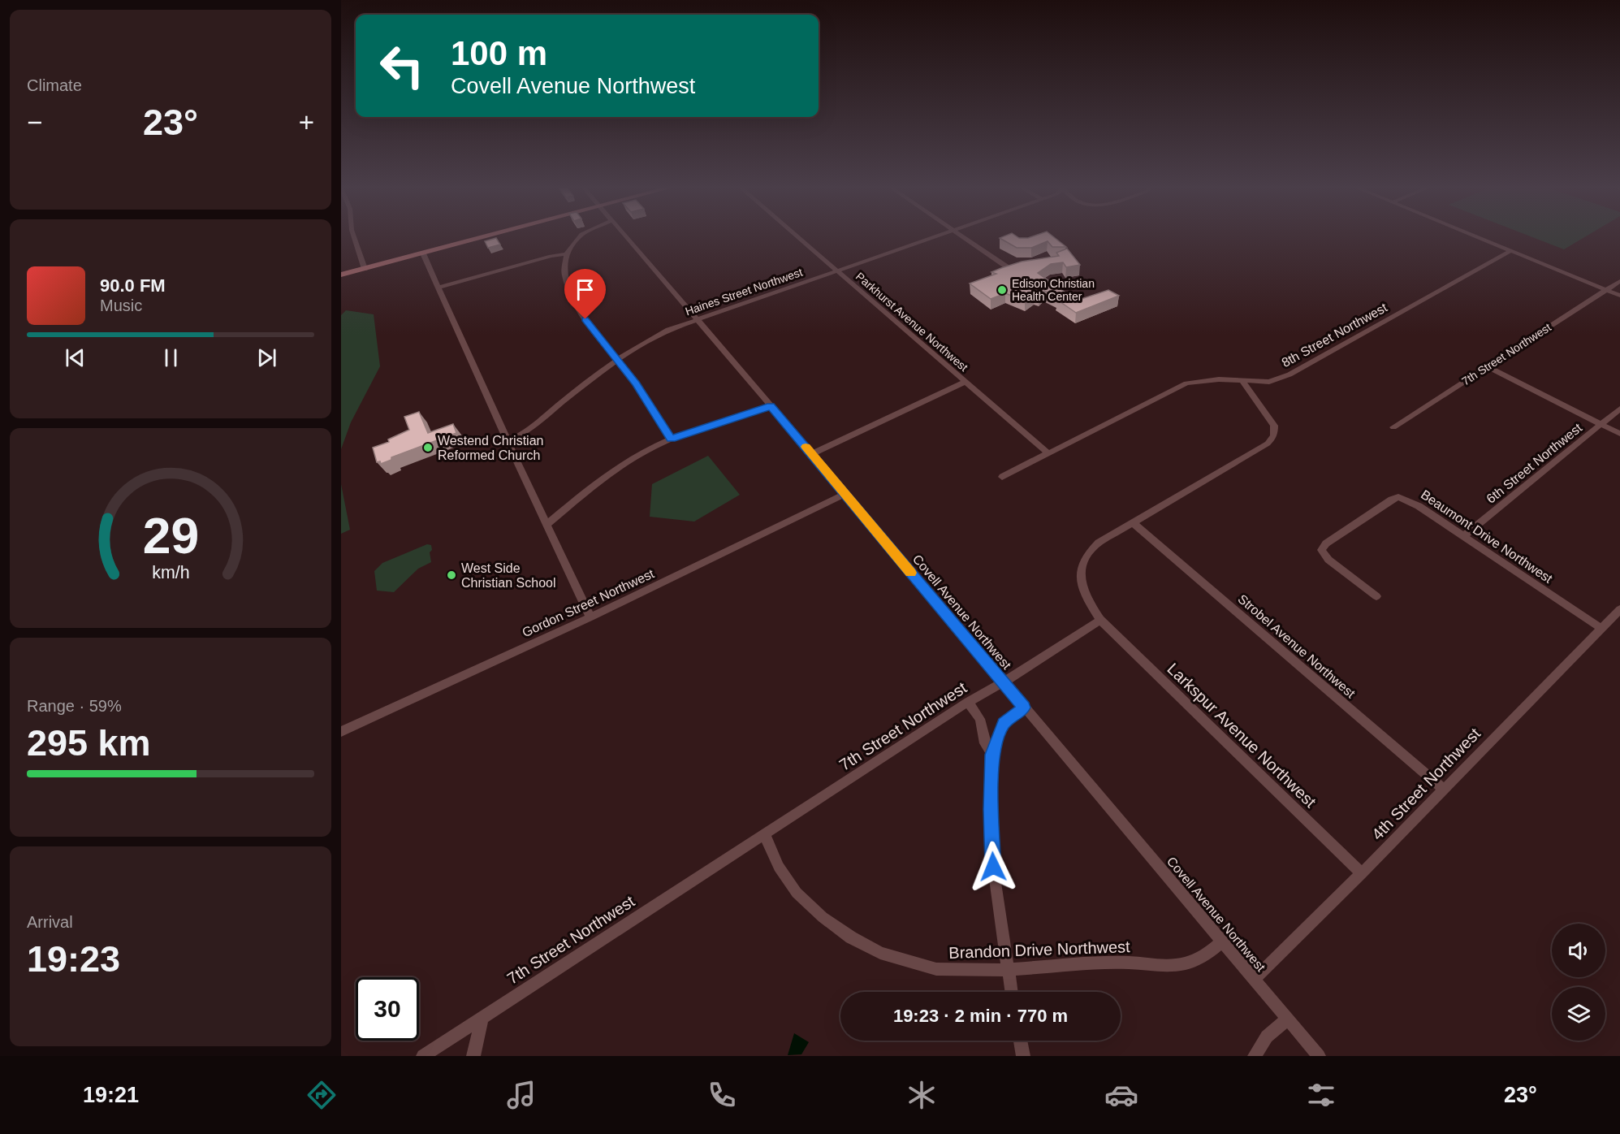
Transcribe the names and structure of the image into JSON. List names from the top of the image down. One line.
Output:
{"streets":{"street":["Haines Street Northwest","Parkhurst Avenue Northwest","8th Street Northwest","7th Street Northwest","6th Street Northwest","Beaumont Drive Northwest","Gordon Street Northwest","Covell Avenue Northwest","Strobel Avenue Northwest","Larkspur Avenue Northwest","4th Street Northwest","Brandon Drive Northwest"]},"crossings":[["Haines Street Northwest","Parkhurst Avenue Northwest"],["Haines Street Northwest","Covell Avenue Northwest"],["Parkhurst Avenue Northwest","8th Street Northwest"],["7th Street Northwest","Covell Avenue Northwest"],["7th Street Northwest","Larkspur Avenue Northwest"],["7th Street Northwest","Brandon Drive Northwest"],["6th Street Northwest","Beaumont Drive Northwest"],["Beaumont Drive Northwest","4th Street Northwest"],["Gordon Street Northwest","Covell Avenue Northwest"],["Covell Avenue Northwest","4th Street Northwest"],["Covell Avenue Northwest","Brandon Drive Northwest"],["Strobel Avenue Northwest","4th Street Northwest"],["Larkspur Avenue Northwest","4th Street Northwest"]],"places":["Edison Christian Health Center","Westend Christian Reformed Church","West Side Christian School"],"page":{"tile":["Climate",["Range · 59%","295 km"],["Arrival","19:23"]],"turn":["100 m","Covell Avenue Northwest"],"heat":["−","23°","+"],"song":["90.0 FM","Music"],"limit":"30","trip":"19:23 · 2 min · 770 m","tabs":["19:21","23°"],"gauge":["29","km/h"]}}
